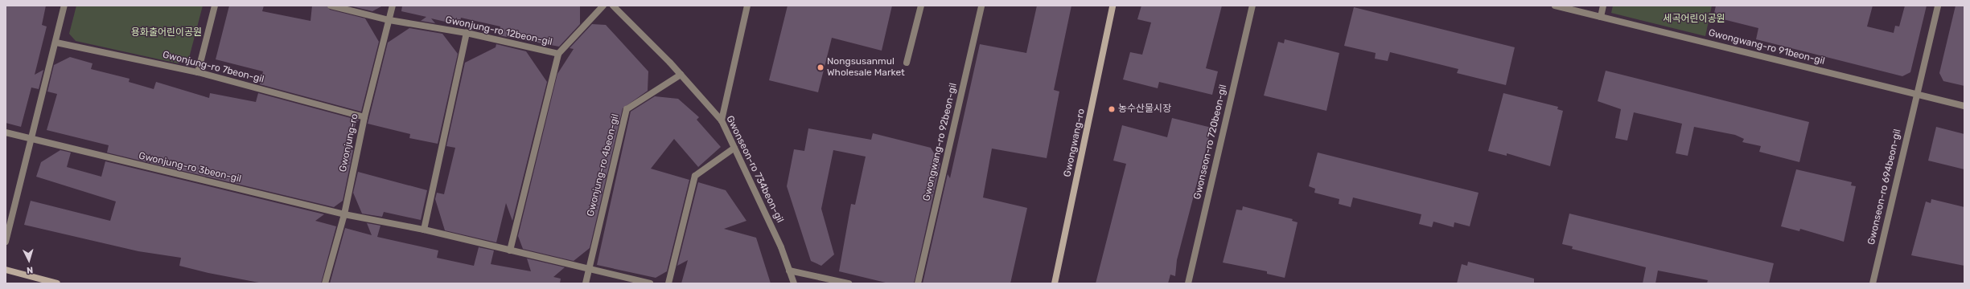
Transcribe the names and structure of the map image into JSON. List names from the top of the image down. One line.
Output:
{"streets":{"street":["Gwonjung-ro 12beon-gil","Gwongwang-ro 91beon-gil","Gwonjung-ro 7beon-gil","Gwongwang-ro 92beon-gil","Gwonseon-ro 720beon-gil","Gwonjung-ro","Gwongwang-ro","Gwonjung-ro 4beon-gil","Gwonjung-ro 3beon-gil","Gwonseon-ro 734beon-gil","Gwonseon-ro 694beon-gil"]},"crossings":[["Gwonjung-ro 12beon-gil","Gwonjung-ro"],["Gwongwang-ro 91beon-gil","Gwonseon-ro 694beon-gil"],["Gwonjung-ro 7beon-gil","Gwonjung-ro"],["Gwonjung-ro","Gwonjung-ro 3beon-gil"],["Gwonjung-ro 4beon-gil","Gwonseon-ro 734beon-gil"]],"parks":["세곡어린이공원","용화출어린이공원"],"places":["Nongsusanmul Wholesale Market","농수산물시장"],"north":"bottom"}
